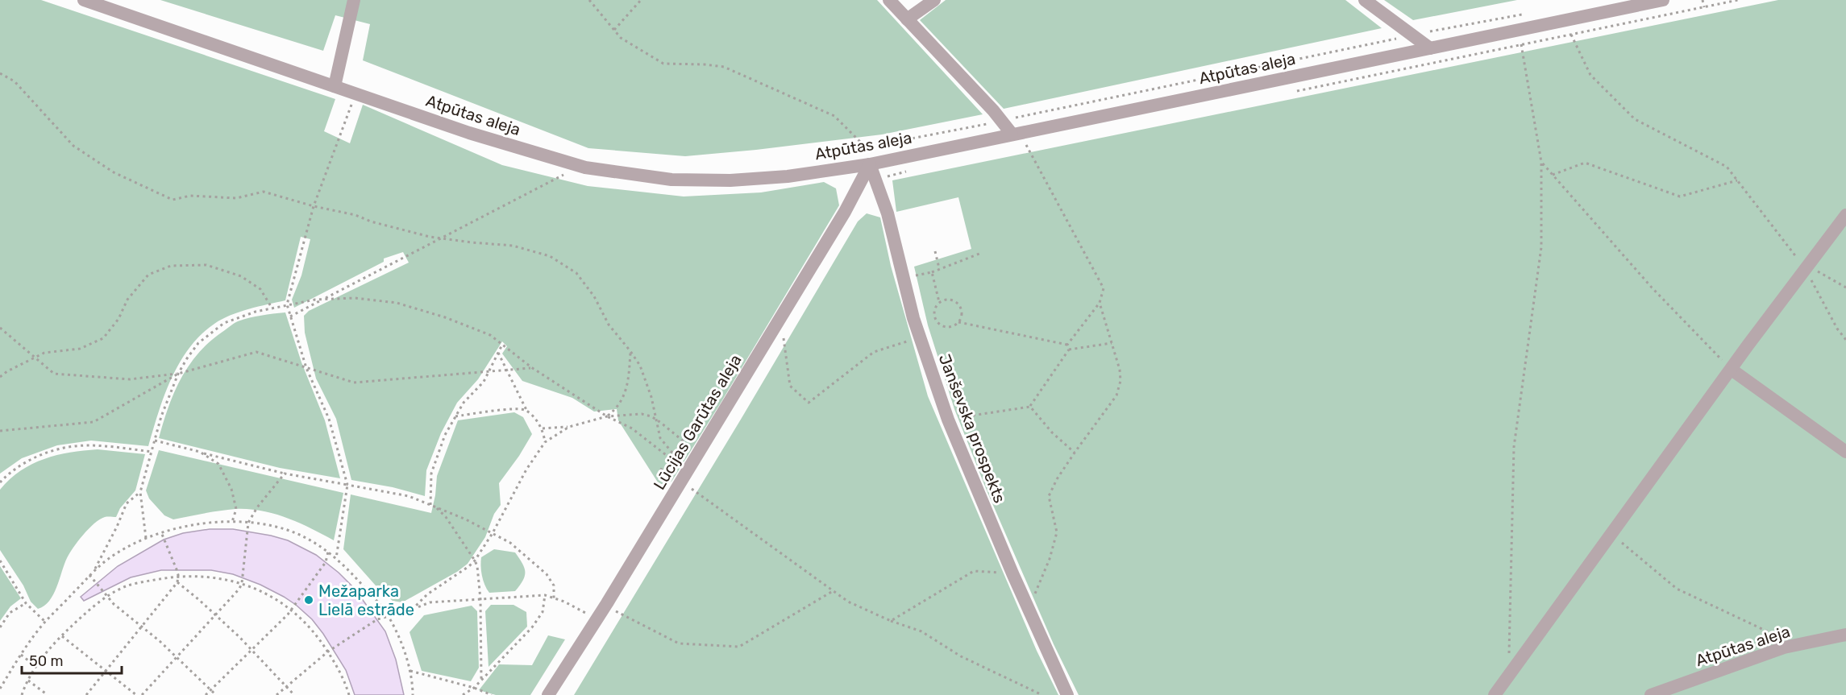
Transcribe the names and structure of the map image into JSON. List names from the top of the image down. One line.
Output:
{"streets":{"street":["Atpūtas aleja","Lūcijas Garūtas aleja","Janševska prospekts"]},"crossings":[["Atpūtas aleja","Lūcijas Garūtas aleja"],["Atpūtas aleja","Janševska prospekts"],["Lūcijas Garūtas aleja","Janševska prospekts"]],"places":["Mežaparka Lielā estrāde"],"scale_bar":"50 m"}
